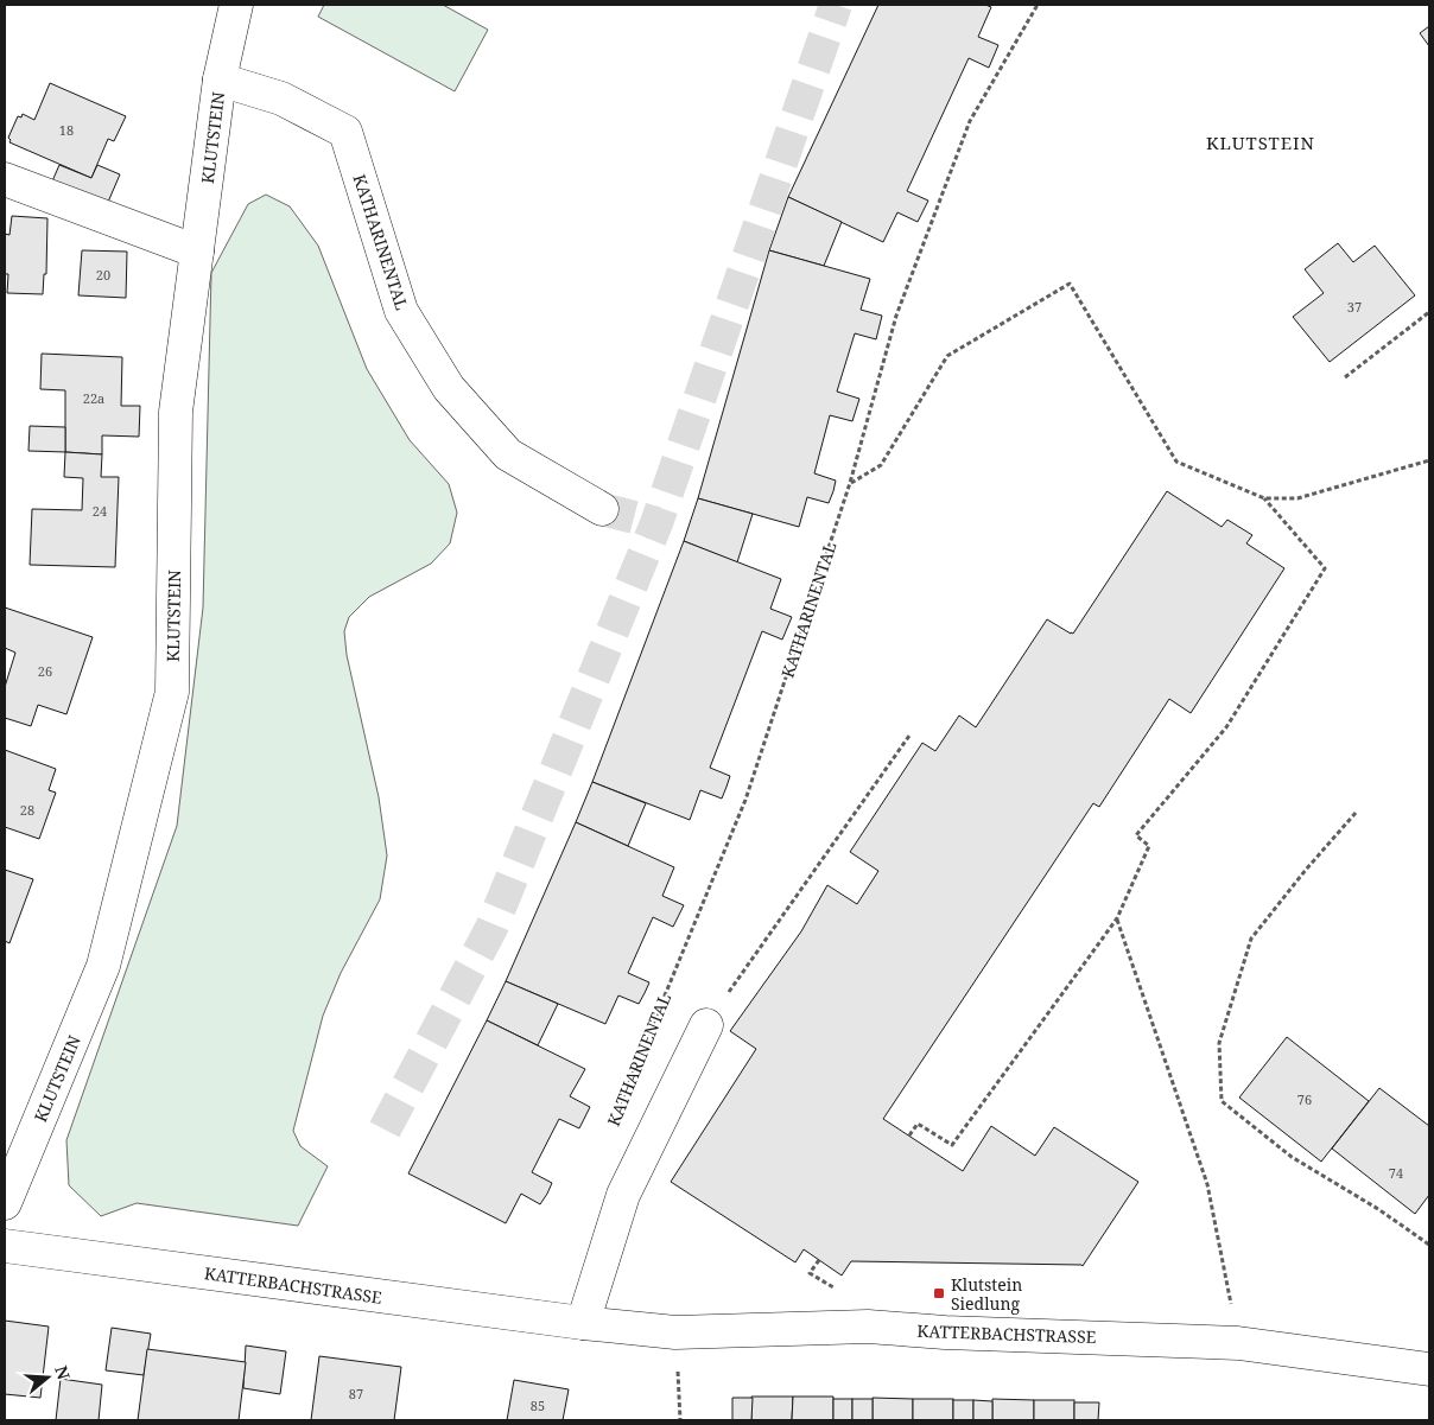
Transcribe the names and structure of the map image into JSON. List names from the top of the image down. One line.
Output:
{"streets":{"street":["KLUTSTEIN","KATHARINENTAL","KATTERBACHSTRASSE"]},"crossings":[["KLUTSTEIN","KATHARINENTAL"]],"districts":["KLUTSTEIN"],"places":{"transit":["Klutstein Siedlung"]},"house_numbers":["18","20","37","22a","24","26","28","76","74","87","85"],"north":"right"}
